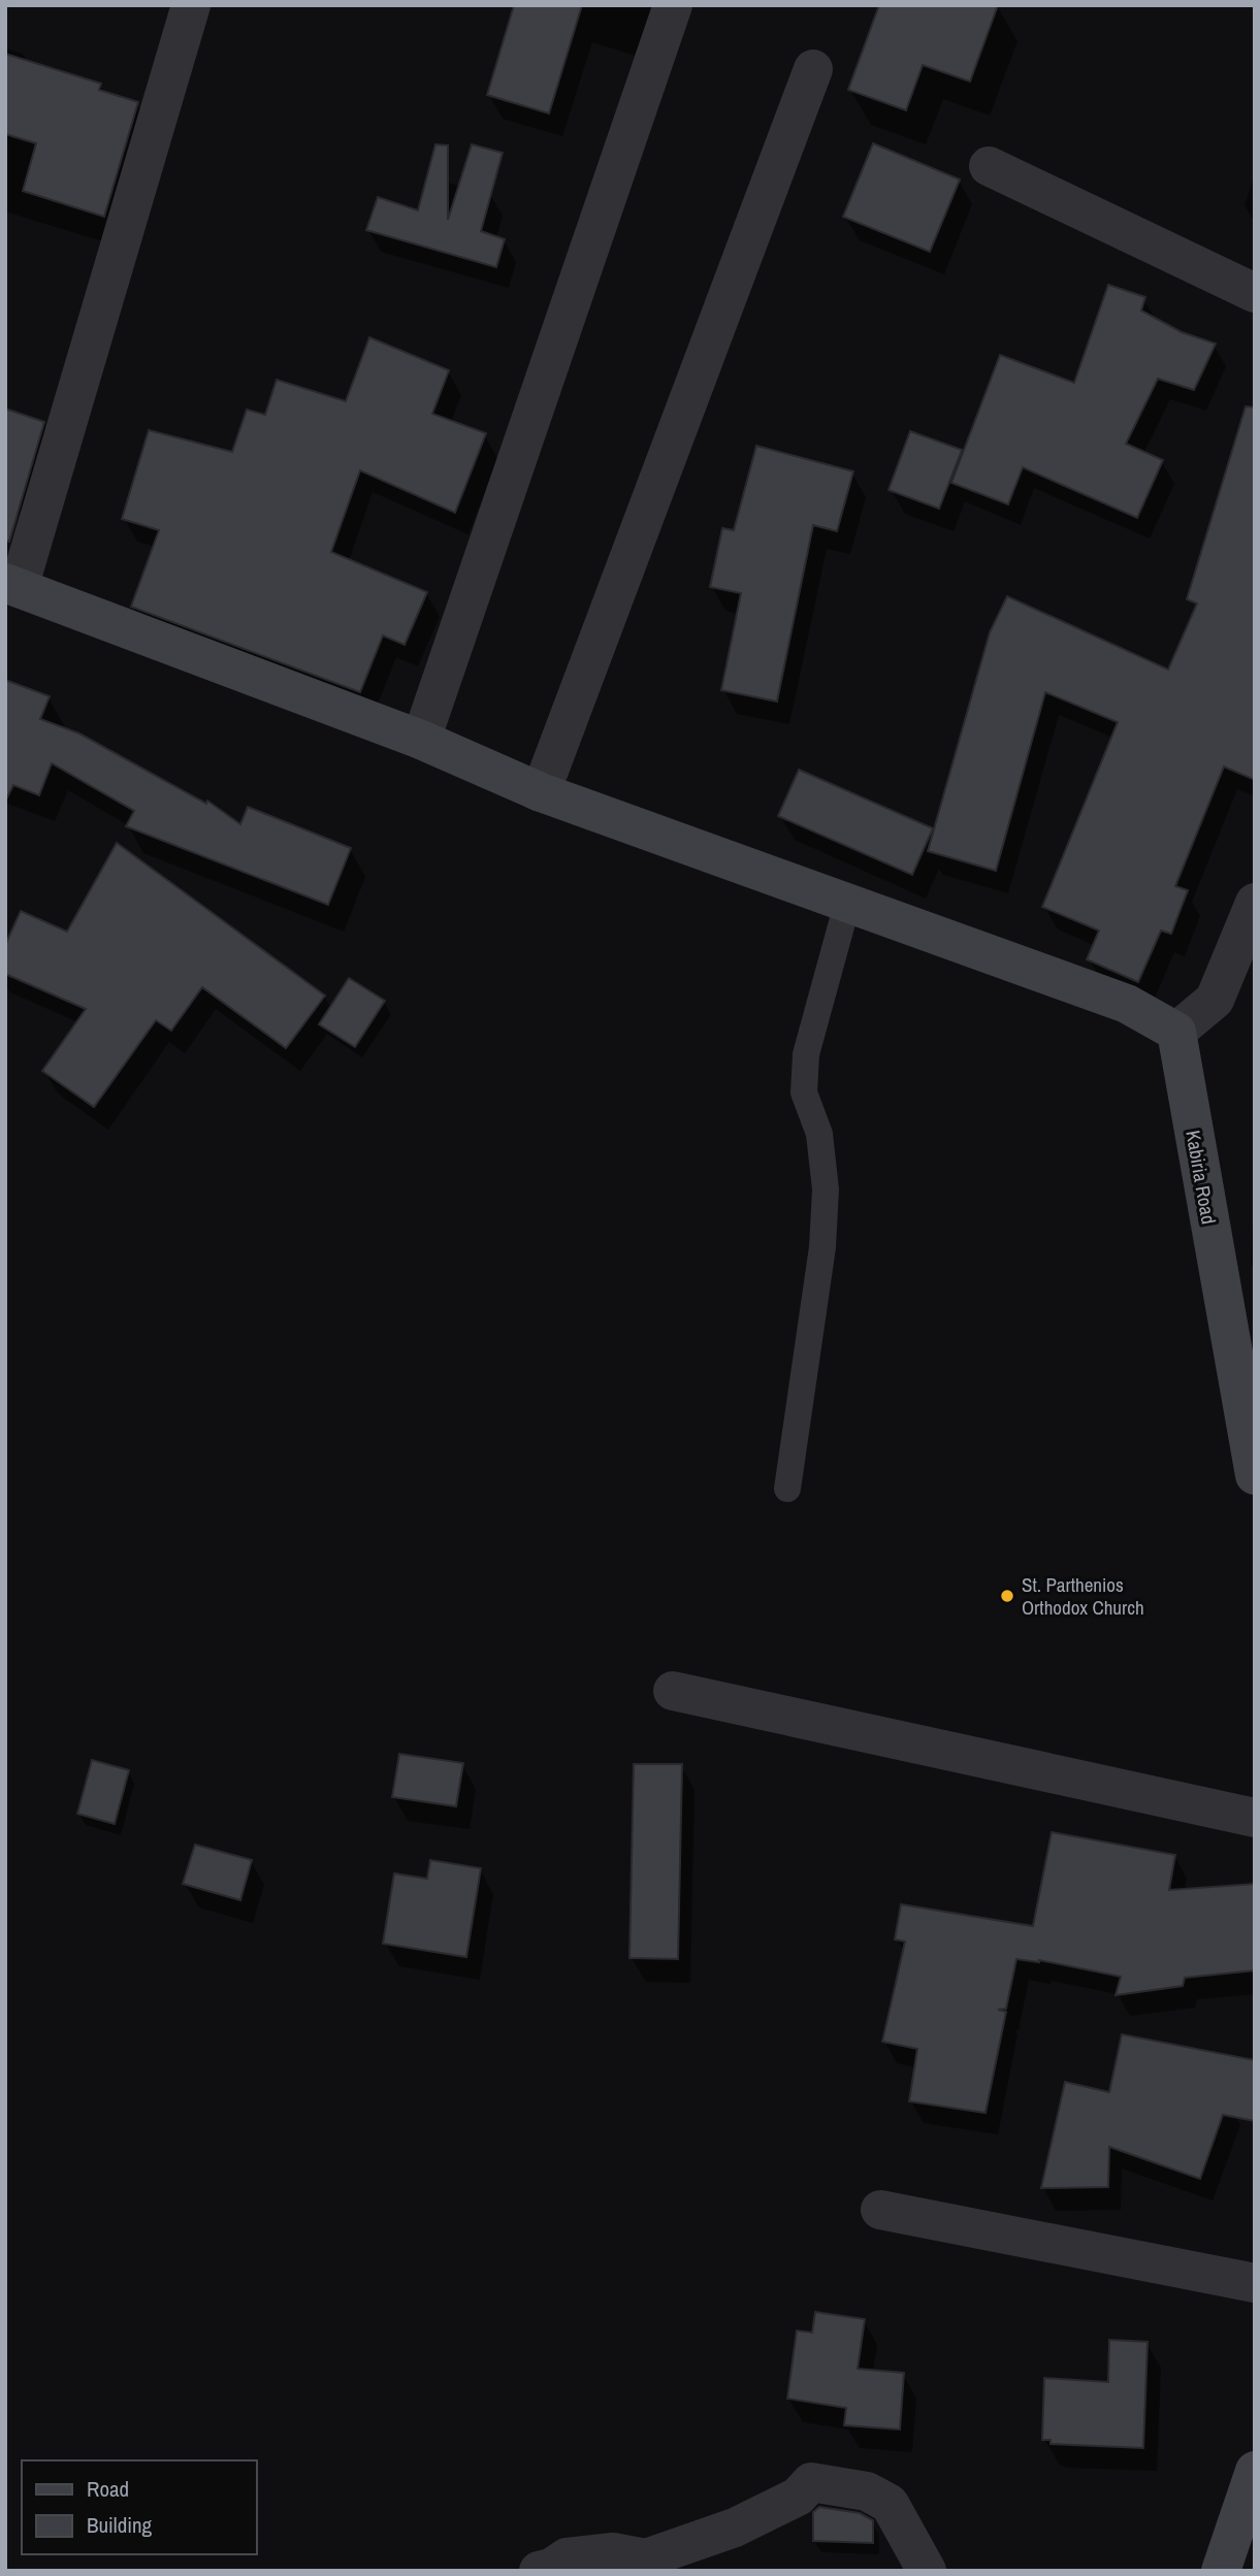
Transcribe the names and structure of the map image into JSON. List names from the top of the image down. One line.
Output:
{"streets":{"main road":["Kabiria Road"]},"places":["St. Parthenios Orthodox Church"],"legend":["Road","Building"]}
